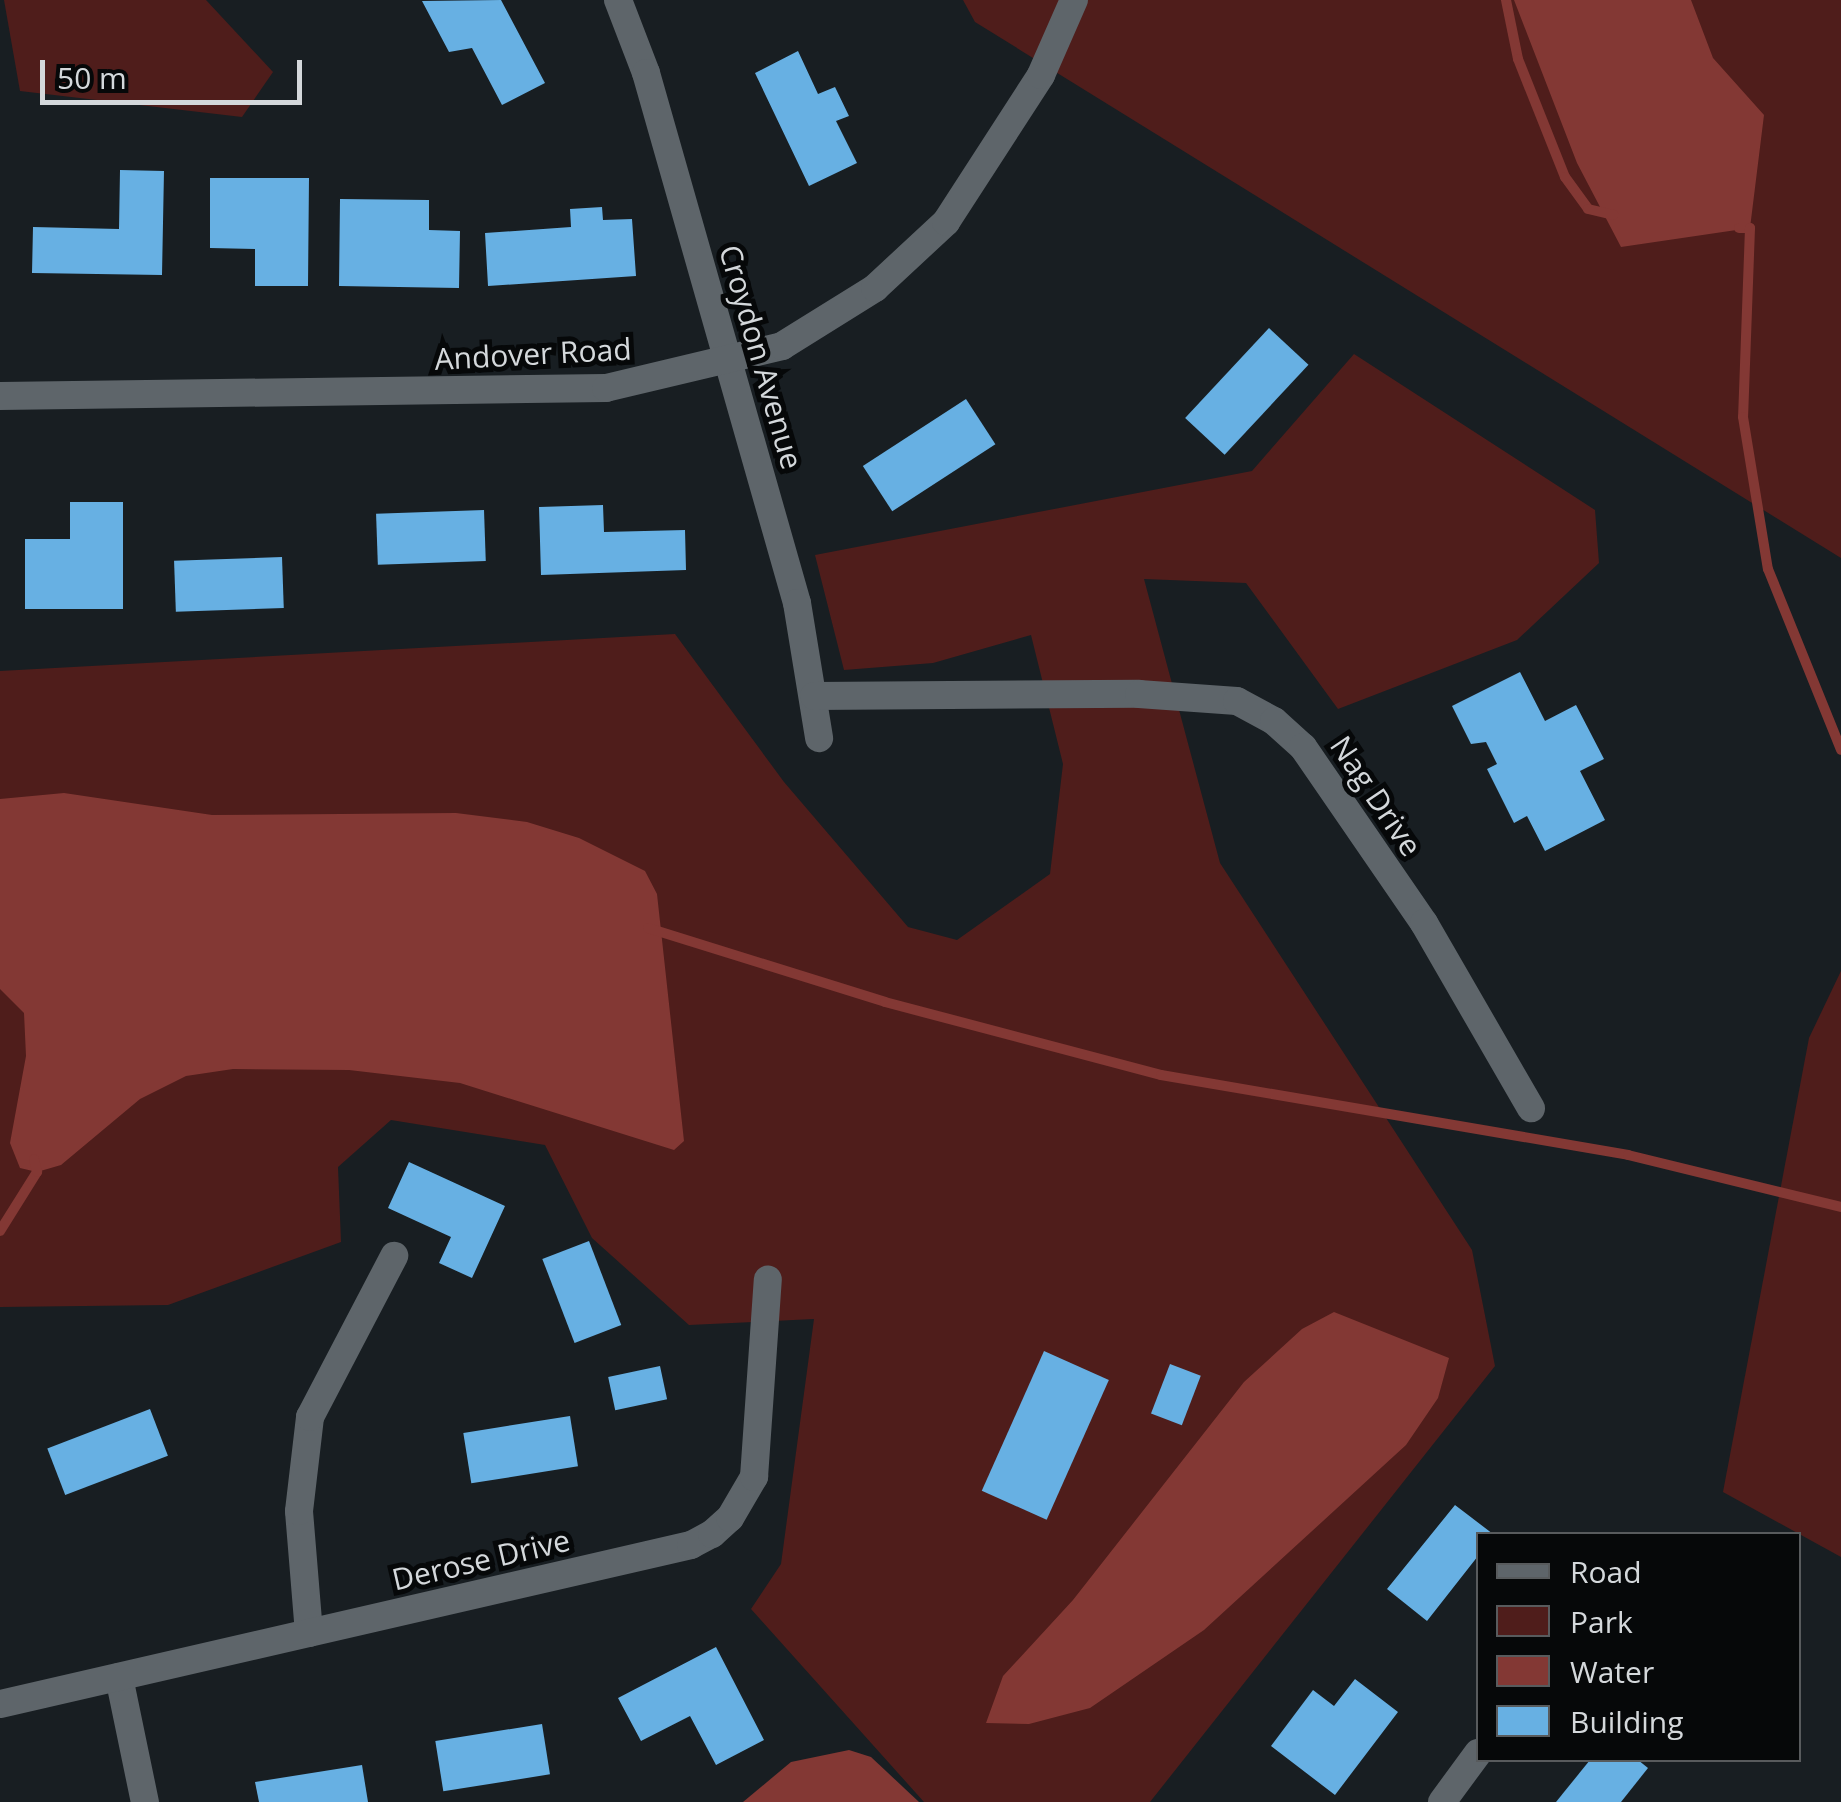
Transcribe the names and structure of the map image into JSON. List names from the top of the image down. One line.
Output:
{"streets":{"street":["Andover Road","Croydon Avenue","Nag Drive","Derose Drive"]},"crossings":[["Andover Road","Croydon Avenue"],["Croydon Avenue","Nag Drive"]],"legend":["Road","Park","Water","Building"],"scale_bar":"50 m"}
